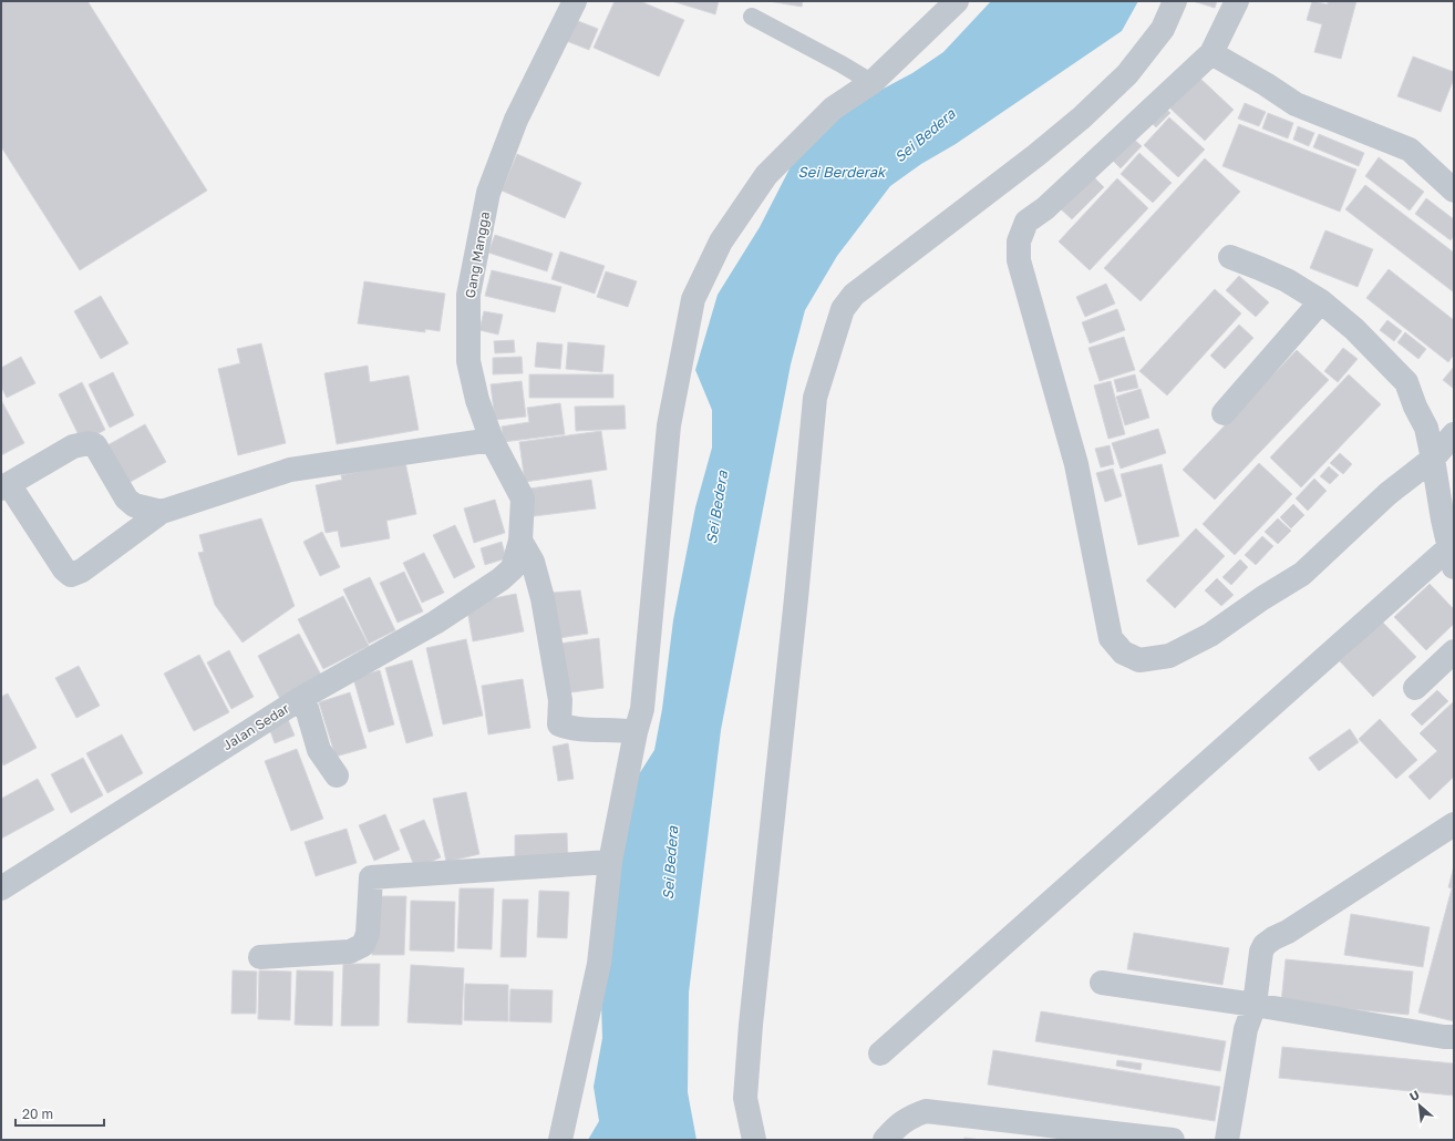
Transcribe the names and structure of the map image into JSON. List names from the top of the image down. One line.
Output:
{"streets":{"street":["Gang Mangga","Jalan Sedar"]},"crossings":[["Gang Mangga","Jalan Sedar"]],"water":["Sei Bedera","Sei Berderak"],"scale_bar":"20 m","north":"top left"}
